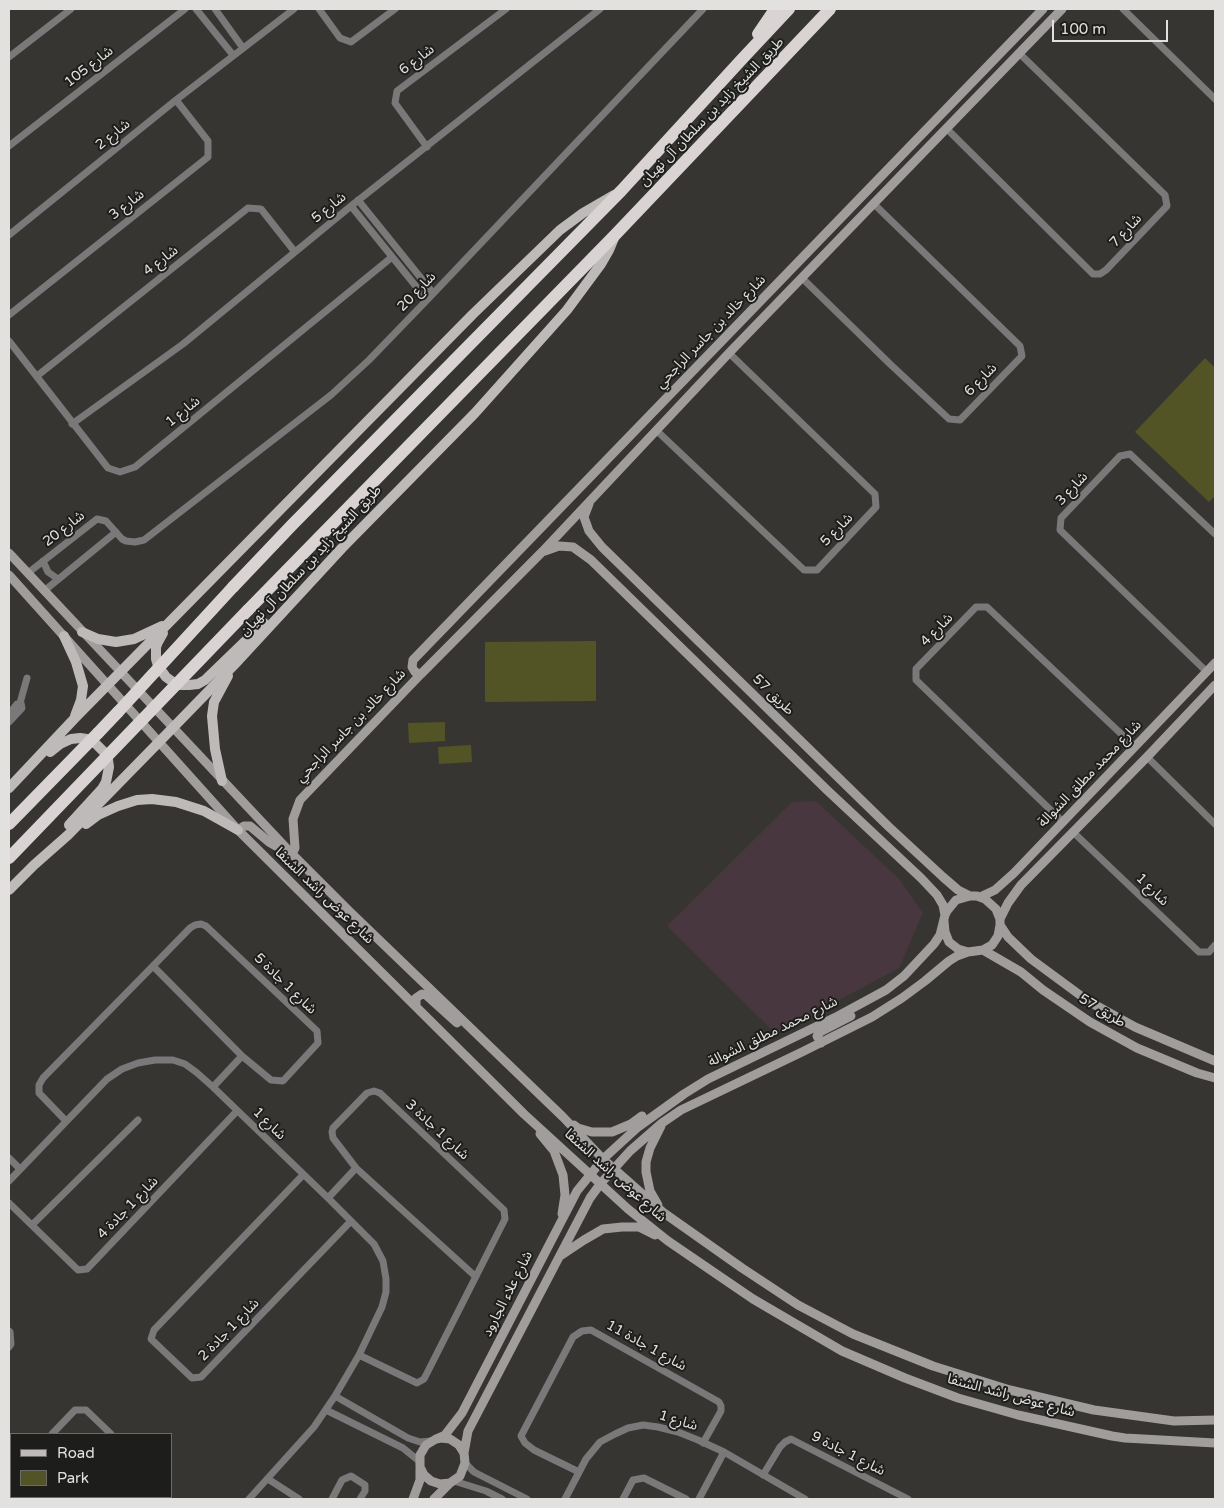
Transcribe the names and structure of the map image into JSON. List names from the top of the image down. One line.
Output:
{"streets":{"highway":["طريق الشيخ زايد بن سلطان آل نهيان"],"street":["شارع 6","شارع 105","شارع 2","شارع 3","شارع 5","شارع 7","شارع 4","شارع 20","شارع خالد بن جاسر الراجحي","شارع 1","طريق 57","شارع محمد مطلق الشوالة","شارع عوض راشد الشنفا","شارع 1 جادة 5","شارع 1 جادة 3","شارع 1 جادة 4","شارع علاء الجارود","شارع 1 جادة 2","شارع 1 جادة 11","شارع 1 جادة 9"]},"crossings":[["شارع 6","شارع 5"],["شارع 6","شارع خالد بن جاسر الراجحي"],["طريق الشيخ زايد بن سلطان آل نهيان","شارع عوض راشد الشنفا"],["شارع 2","شارع 3"],["شارع 3","شارع محمد مطلق الشوالة"],["شارع 5","شارع 4"],["شارع 5","شارع خالد بن جاسر الراجحي"],["شارع 5","شارع 1"],["شارع 7","شارع خالد بن جاسر الراجحي"],["شارع 4","شارع 1"],["شارع 4","شارع محمد مطلق الشوالة"],["شارع 20","شارع عوض راشد الشنفا"],["شارع خالد بن جاسر الراجحي","طريق 57"],["شارع خالد بن جاسر الراجحي","شارع عوض راشد الشنفا"],["شارع 1","شارع محمد مطلق الشوالة"],["شارع 1","شارع 1 جادة 5"],["شارع 1","شارع 1 جادة 3"],["شارع 1","شارع 1 جادة 4"],["شارع 1","شارع 1 جادة 2"],["شارع 1","شارع 1 جادة 11"],["شارع 1","شارع 1 جادة 9"],["طريق 57","شارع محمد مطلق الشوالة"],["شارع محمد مطلق الشوالة","شارع عوض راشد الشنفا"],["شارع محمد مطلق الشوالة","شارع علاء الجارود"],["شارع عوض راشد الشنفا","شارع علاء الجارود"]],"legend":["Road","Park"],"scale_bar":"100 m"}
